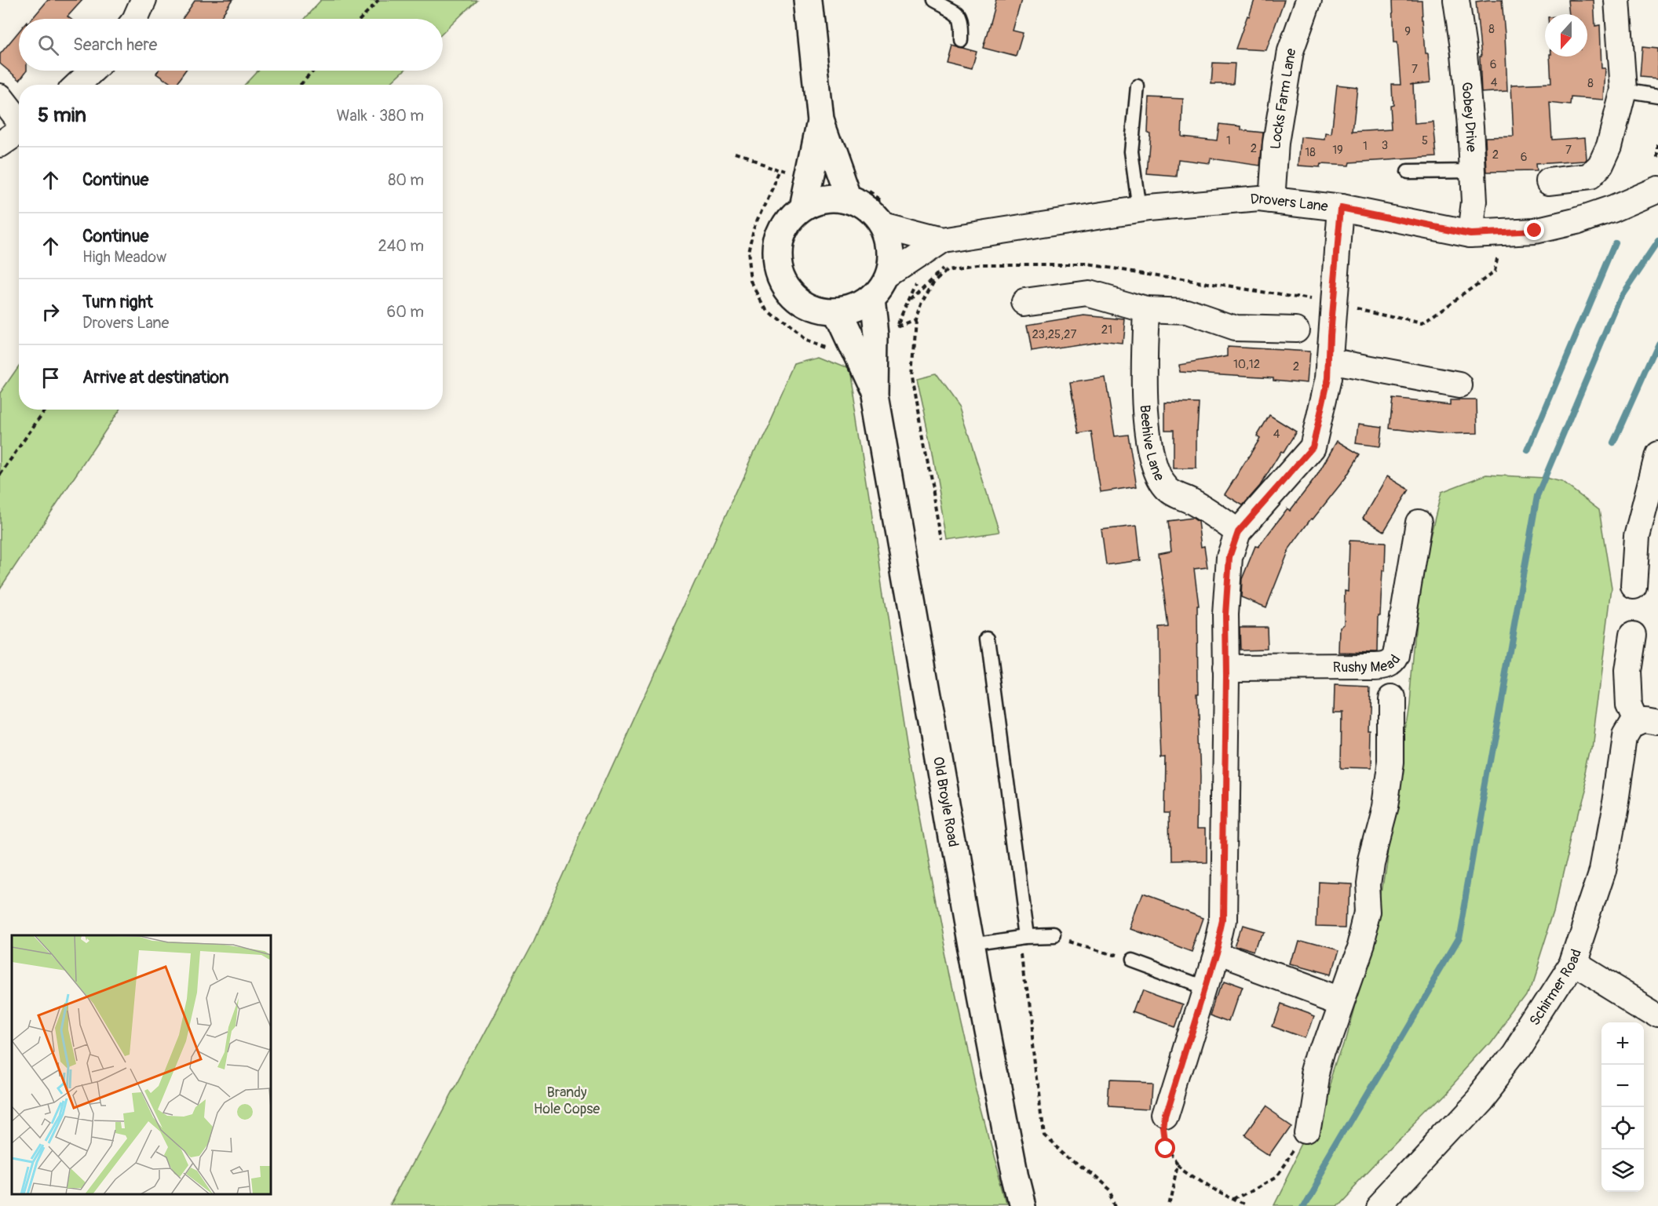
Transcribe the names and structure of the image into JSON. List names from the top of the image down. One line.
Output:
{"streets":{"main road":["Old Broyle Road"],"street":["Locks Farm Lane","Gobey Drive","Drovers Lane","Beehive Lane","Rushy Mead","Schirmer Road"]},"crossings":[["Locks Farm Lane","Drovers Lane"],["Gobey Drive","Drovers Lane"],["Drovers Lane","Old Broyle Road"]],"parks":["Brandy Hole Copse"],"house_numbers":["8","9","6","7","4","8","1","5","3","1","2","19","7","18","2","6","21","23,25,27","10,12","2","4"],"north":"bottom","page":{"search":"Search here","heading":["5 min","Walk · 380 m"],"list":[["Continue","80 m"],["Continue","High Meadow","240 m"],["Turn right","Drovers Lane","60 m"],"Arrive at destination"],"map_buttons":["+","−"]}}
